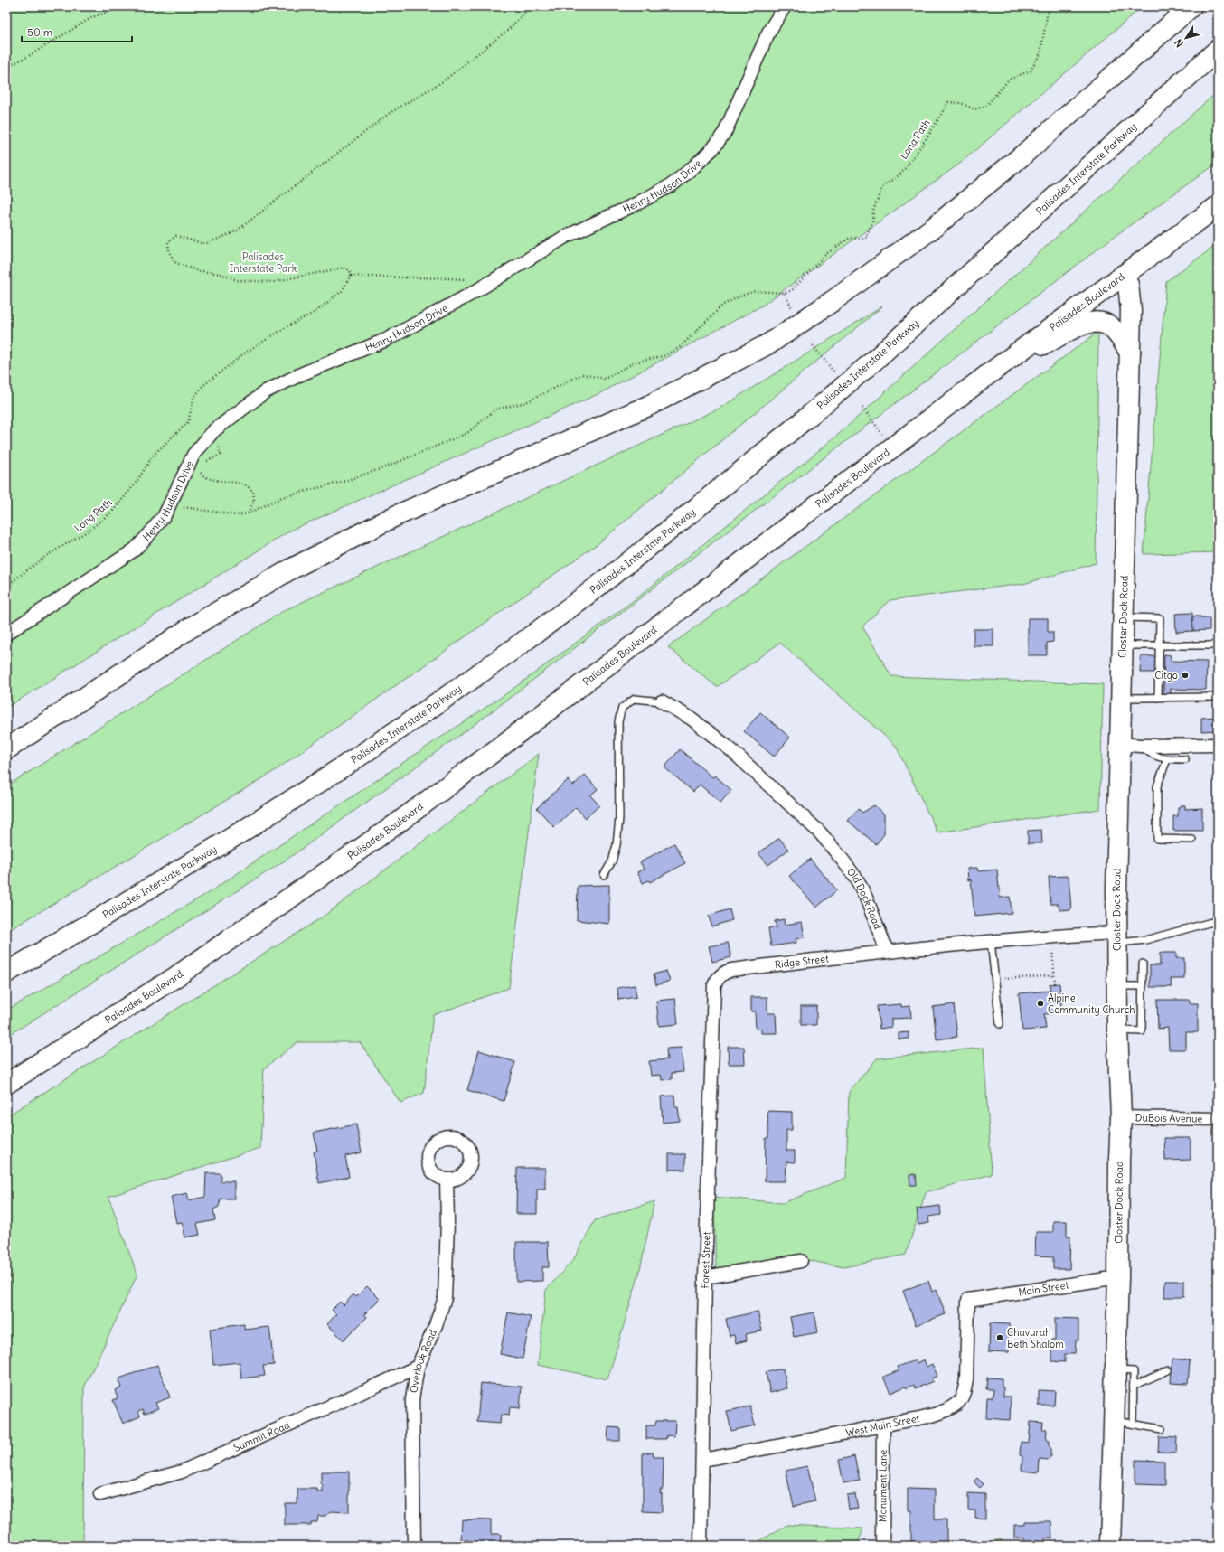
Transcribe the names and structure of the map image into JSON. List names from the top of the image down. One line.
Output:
{"streets":{"main road":["Palisades Interstate Parkway","Palisades Boulevard","Closter Dock Road"],"street":["Henry Hudson Drive","Old Dock Road","Ridge Street","DuBois Avenue","Forest Street","Main Street","Overlook Road","West Main Street","Summit Road","Monument Lane"],"path":["Long Path"]},"crossings":[["Palisades Boulevard","Closter Dock Road"],["Closter Dock Road","DuBois Avenue"],["Closter Dock Road","Main Street"],["Old Dock Road","Ridge Street"],["Ridge Street","Forest Street"],["Forest Street","West Main Street"],["Main Street","West Main Street"],["Overlook Road","Summit Road"],["West Main Street","Monument Lane"]],"parks":["Palisades Interstate Park"],"places":["Citgo","Alpine Community Church","Chavurah Beth Shalom"],"scale_bar":"50 m","north":"bottom left"}
